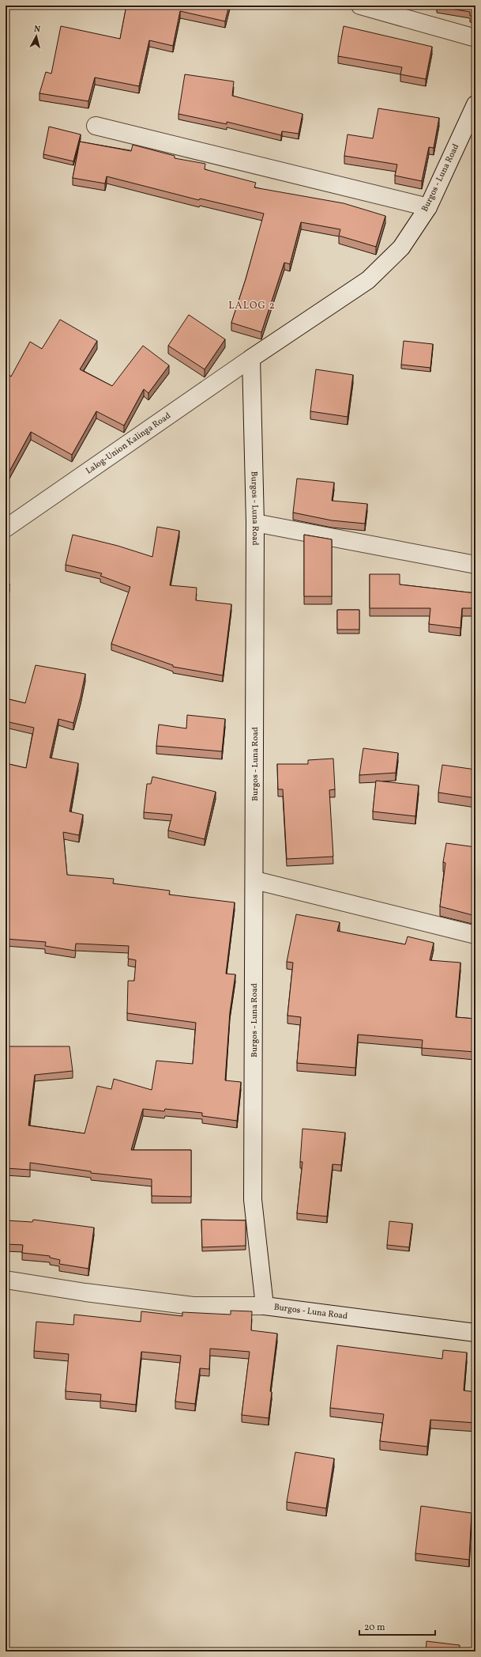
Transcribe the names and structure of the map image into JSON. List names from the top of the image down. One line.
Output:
{"streets":{"main road":["Burgos - Luna Road","Lalog-Union Kalinga Road"]},"crossings":[["Burgos - Luna Road","Lalog-Union Kalinga Road"]],"districts":["LALOG 2"],"scale_bar":"20 m","north":"top"}
